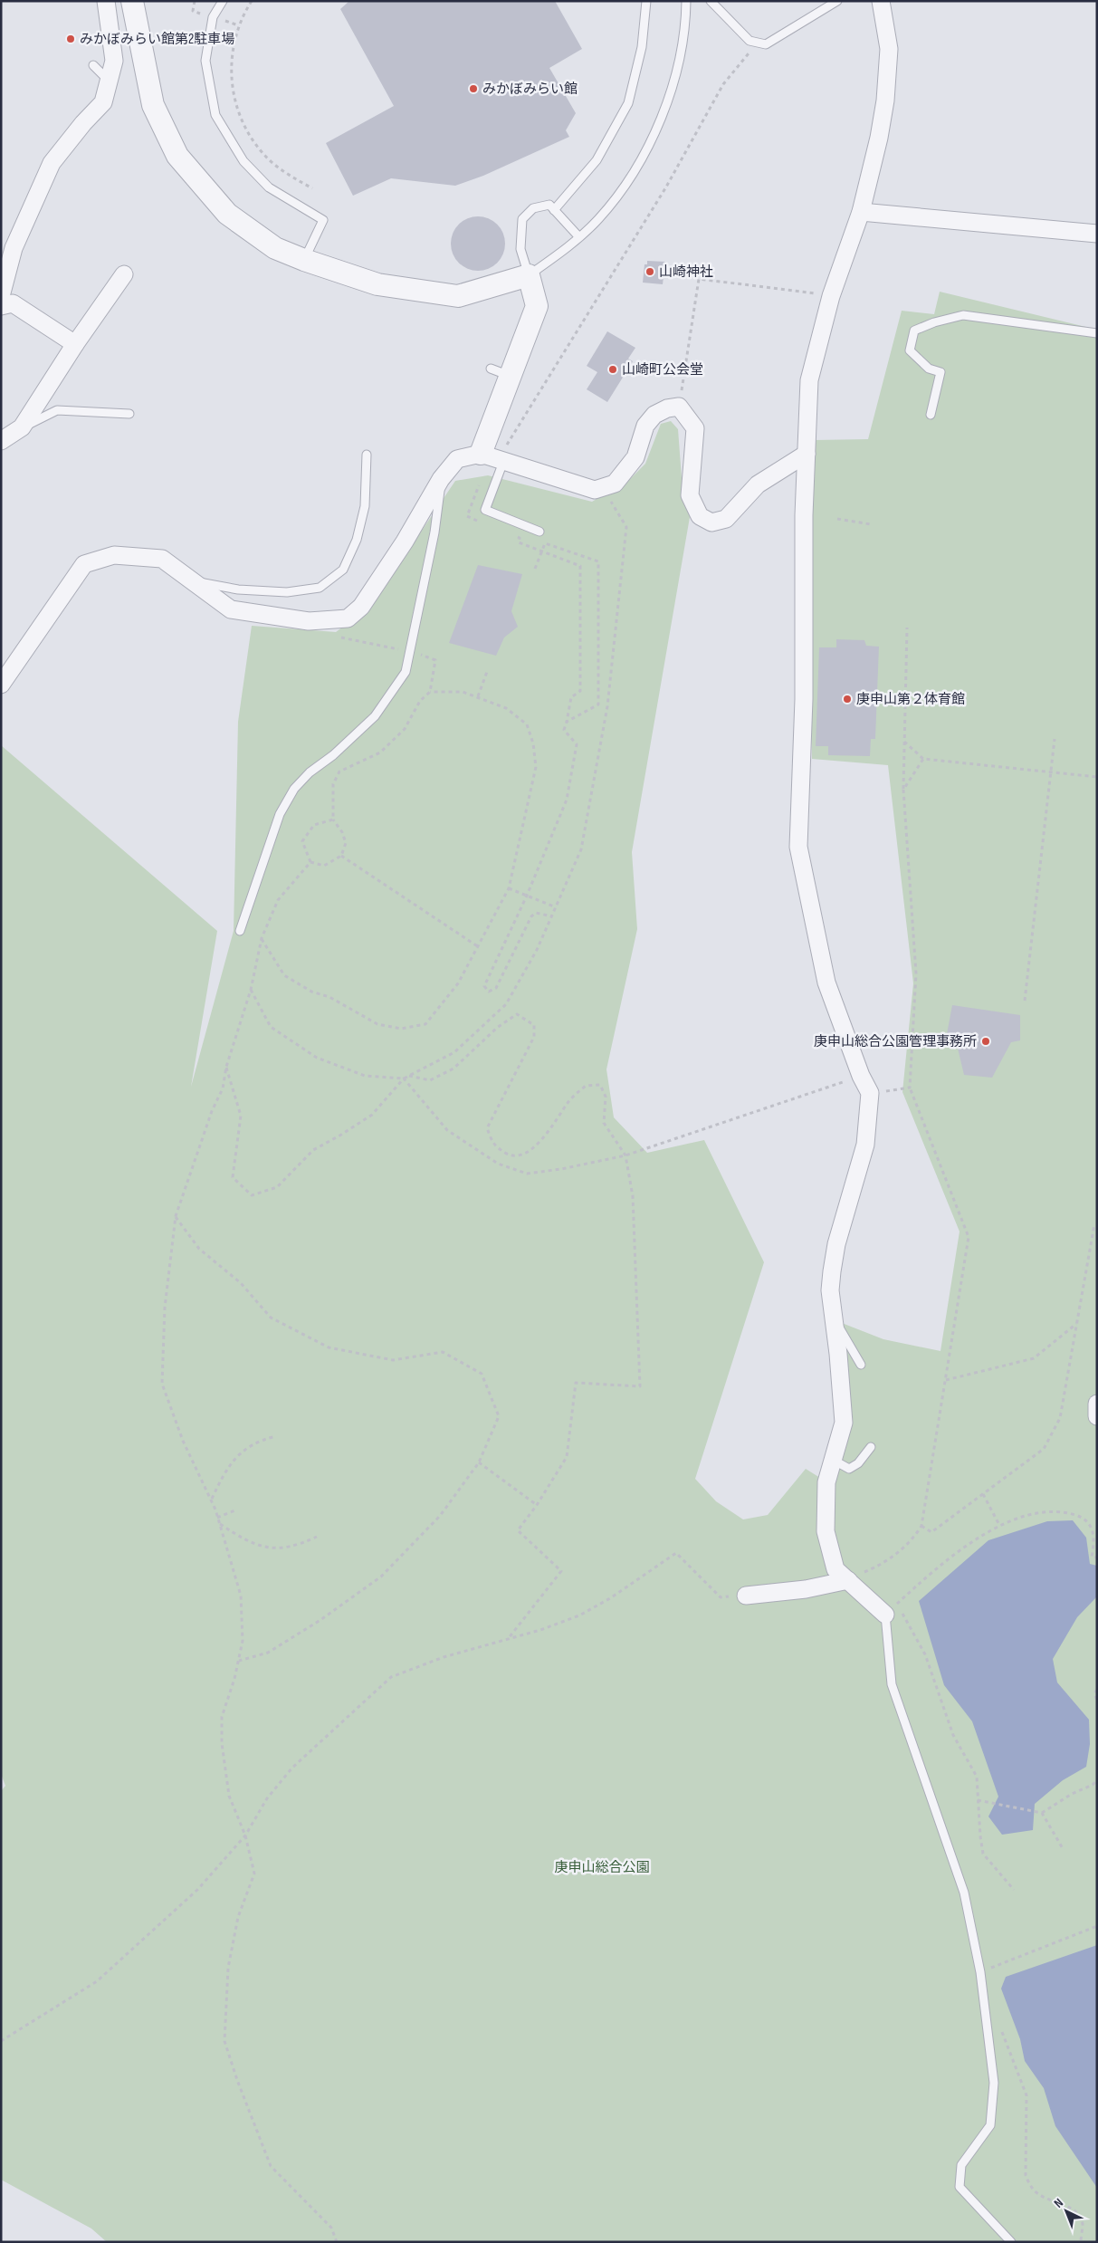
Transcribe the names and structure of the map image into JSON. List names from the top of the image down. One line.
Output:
{"parks":["庚申山総合公園"],"places":["みかぼみらい館第2駐車場","みかぼみらい館","山崎神社","山崎町公会堂","庚申山第２体育館","庚申山総合公園管理事務所"],"north":"top left"}
